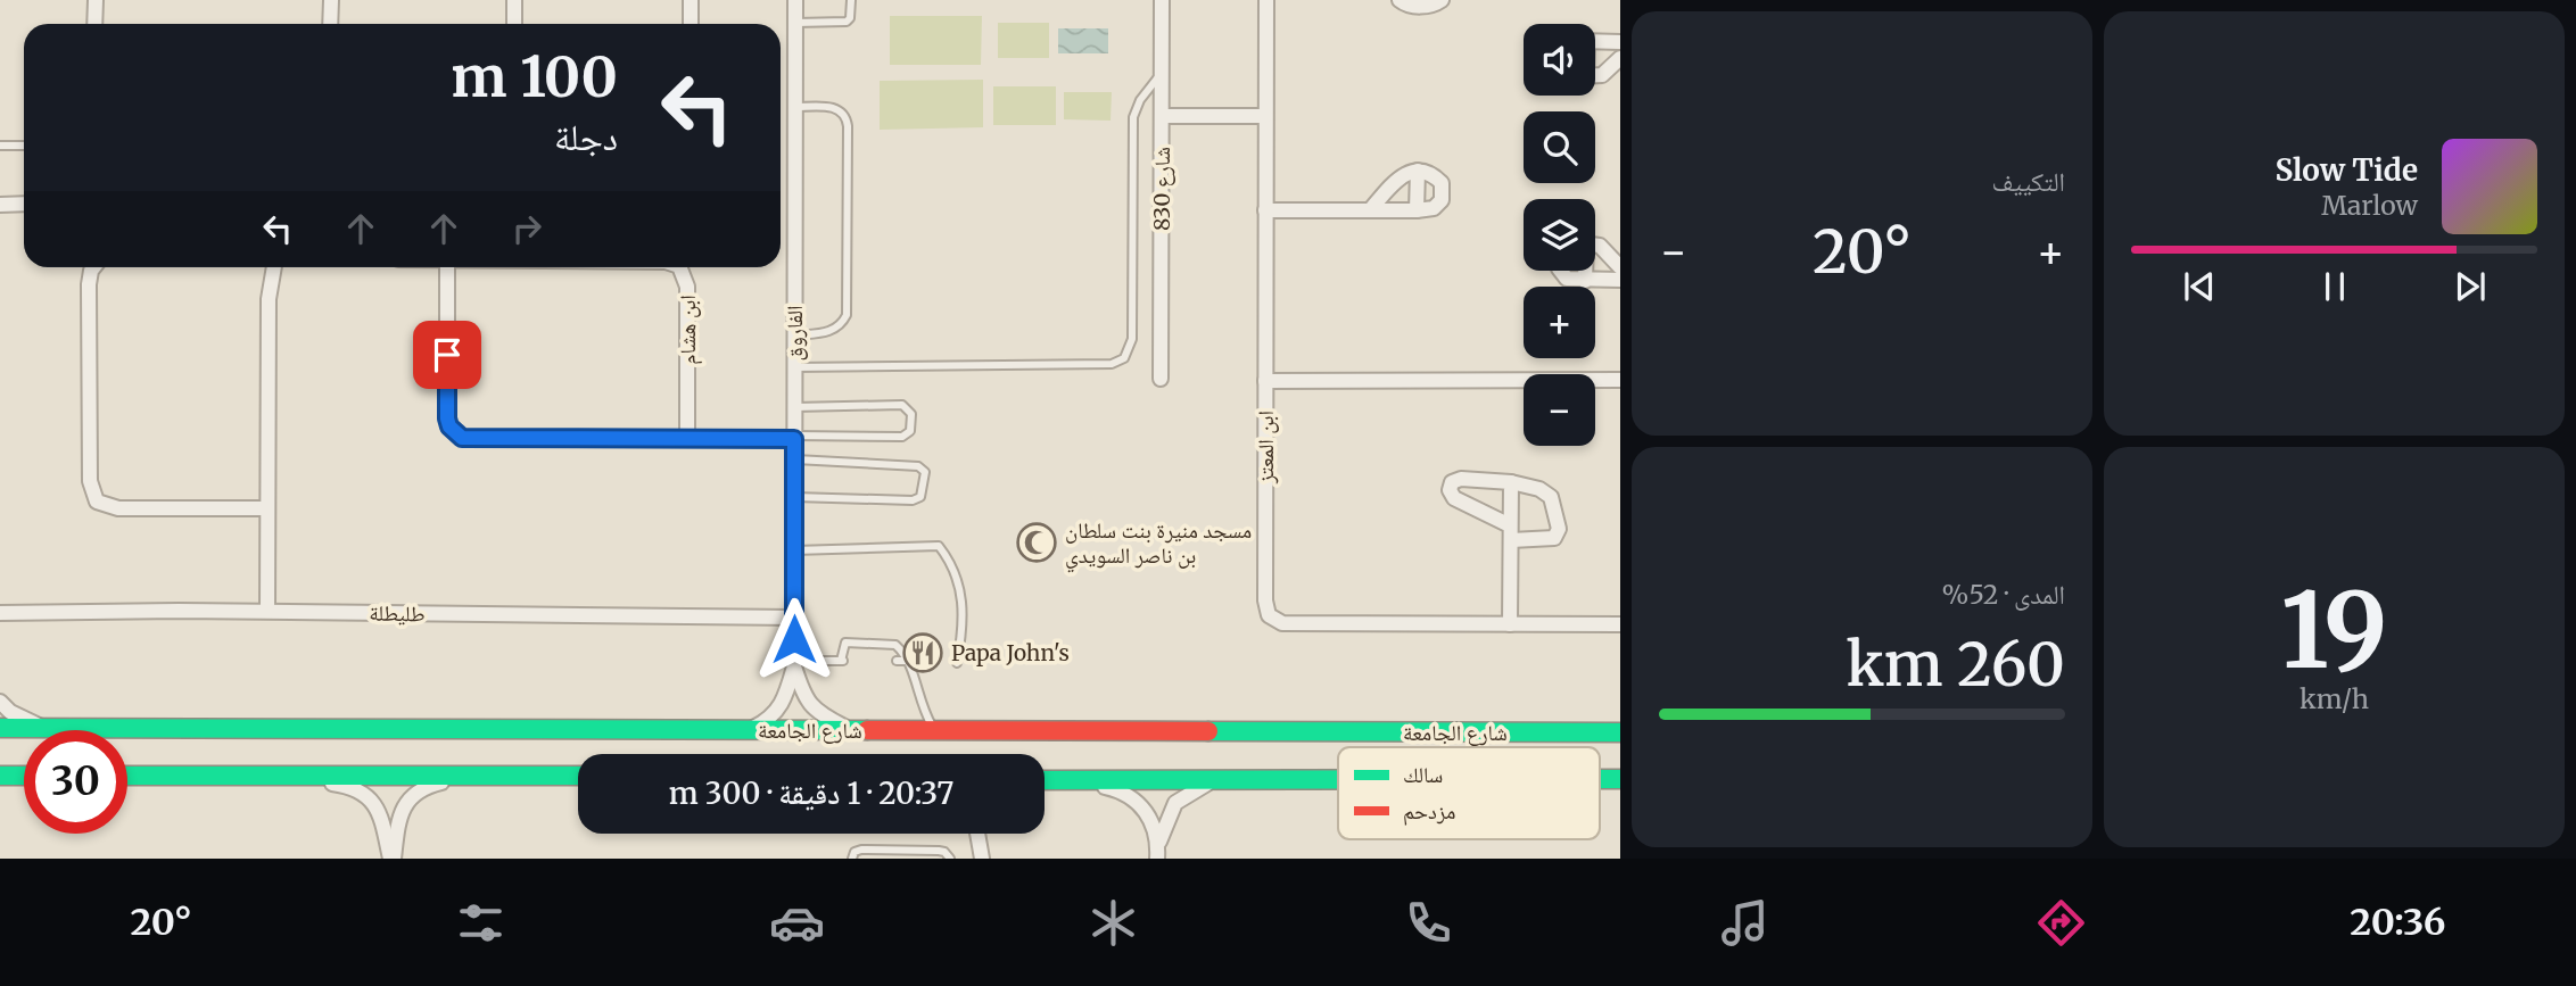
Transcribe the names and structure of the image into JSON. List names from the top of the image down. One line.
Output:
{"streets":{"main road":["شارع الجامعة"],"street":["شارع 830","ابن هشام","الفاروق","ابن المعتز","طليطلة"]},"crossings":[["الفاروق","طليطلة"],["الفاروق","شارع الجامعة"]],"places":{"mosque":["مسجد منيرة بنت سلطان بن ناصر السويدي"],"restaurant":["Papa John's"]},"legend":["سالك","مزدحم"],"page":{"tile":["التكييف",["19","km/h"],["المدى · 52%","260 km"]],"map_buttons":["+","−"],"turn":["100 m","دجلة"],"song":["Slow Tide","Marlow"],"heat":["−","20°","+"],"limit":"30","trip":"20:37 · 1 دقيقة · 300 m","tabs":["20:36","20°"]}}
